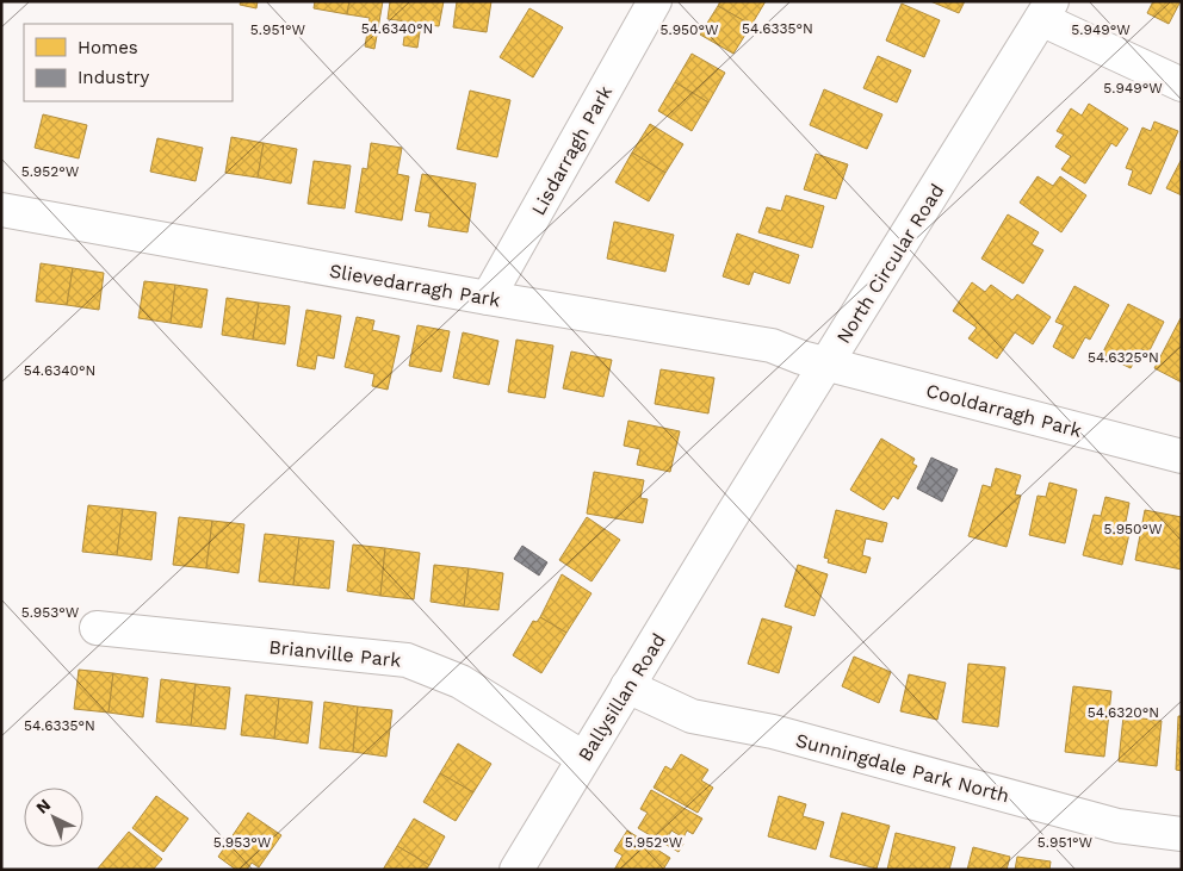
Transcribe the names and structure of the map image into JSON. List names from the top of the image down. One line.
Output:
{"streets":{"main road":["Lisdarragh Park","North Circular Road","Slievedarragh Park","Cooldarragh Park","Brianville Park","Ballysillan Road","Sunningdale Park North"]},"crossings":[["Lisdarragh Park","Slievedarragh Park"],["North Circular Road","Slievedarragh Park"],["North Circular Road","Cooldarragh Park"],["North Circular Road","Ballysillan Road"],["Slievedarragh Park","Cooldarragh Park"],["Brianville Park","Ballysillan Road"],["Ballysillan Road","Sunningdale Park North"]],"legend":["Homes","Industry"],"north":"top left","coordinates":["54.6340°N","54.6335°N","5.950°W","5.949°W","5.951°W","5.952°W","54.6325°N","5.953°W","54.6320°N"]}
